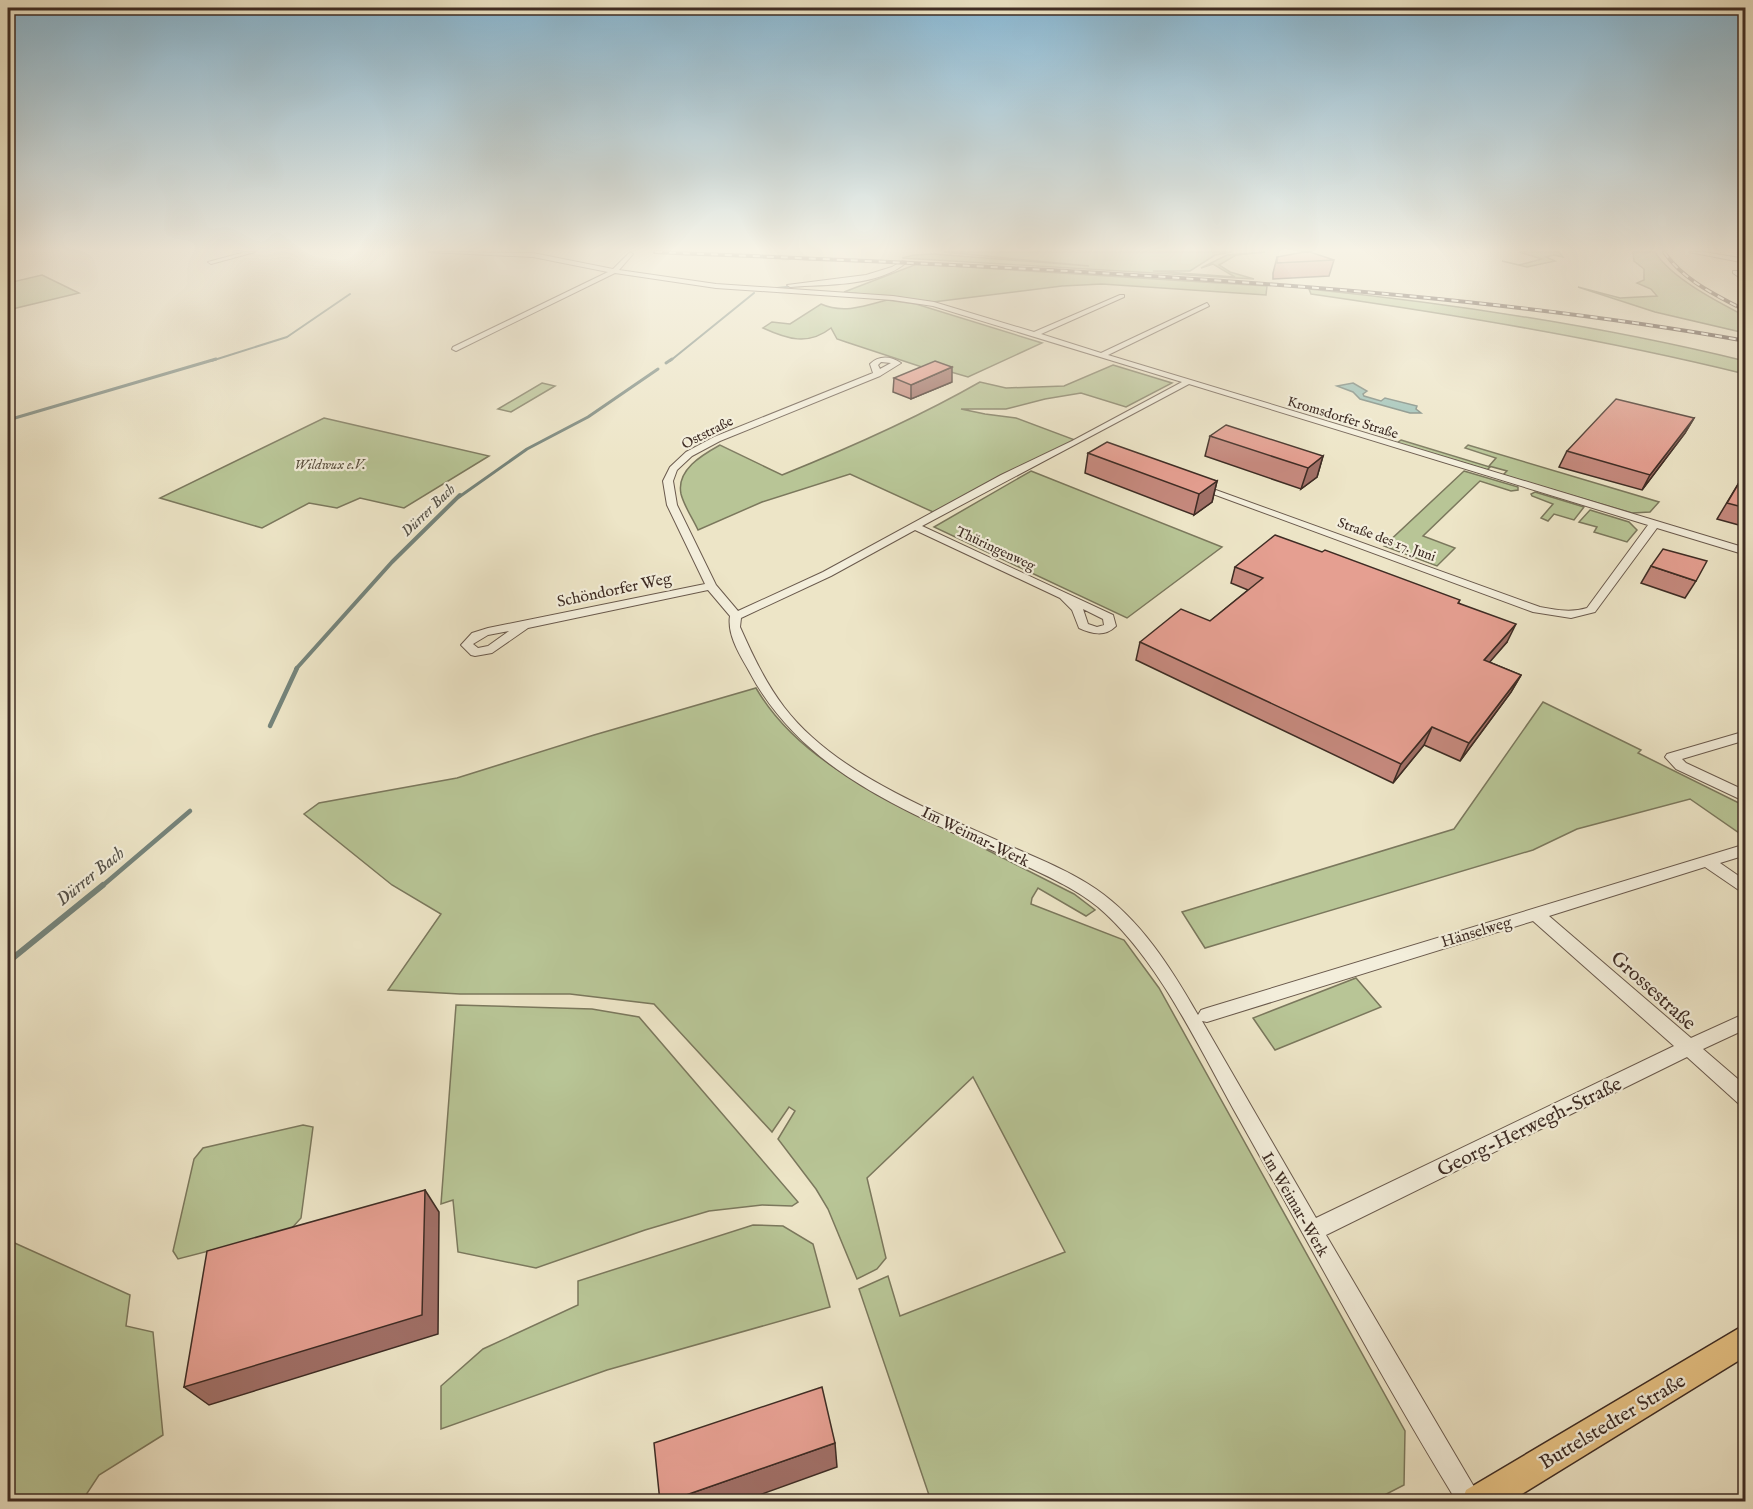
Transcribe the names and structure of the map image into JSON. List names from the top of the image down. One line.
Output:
{"streets":{"main road":["Buttelstedter Straße"],"street":["Kromsdorfer Straße","Oststraße","Straße des 17. Juni","Thüringenweg","Schöndorfer Weg","Im Weimar-Werk","Hänselweg","Grossestraße","Georg-Herwegh-Straße"]},"crossings":[["Kromsdorfer Straße","Straße des 17. Juni"],["Oststraße","Schöndorfer Weg"],["Oststraße","Im Weimar-Werk"],["Im Weimar-Werk","Georg-Herwegh-Straße"],["Hänselweg","Grossestraße"],["Grossestraße","Georg-Herwegh-Straße"]],"water":["Dürrer Bach"],"parks":["Wildwux e.V."]}
